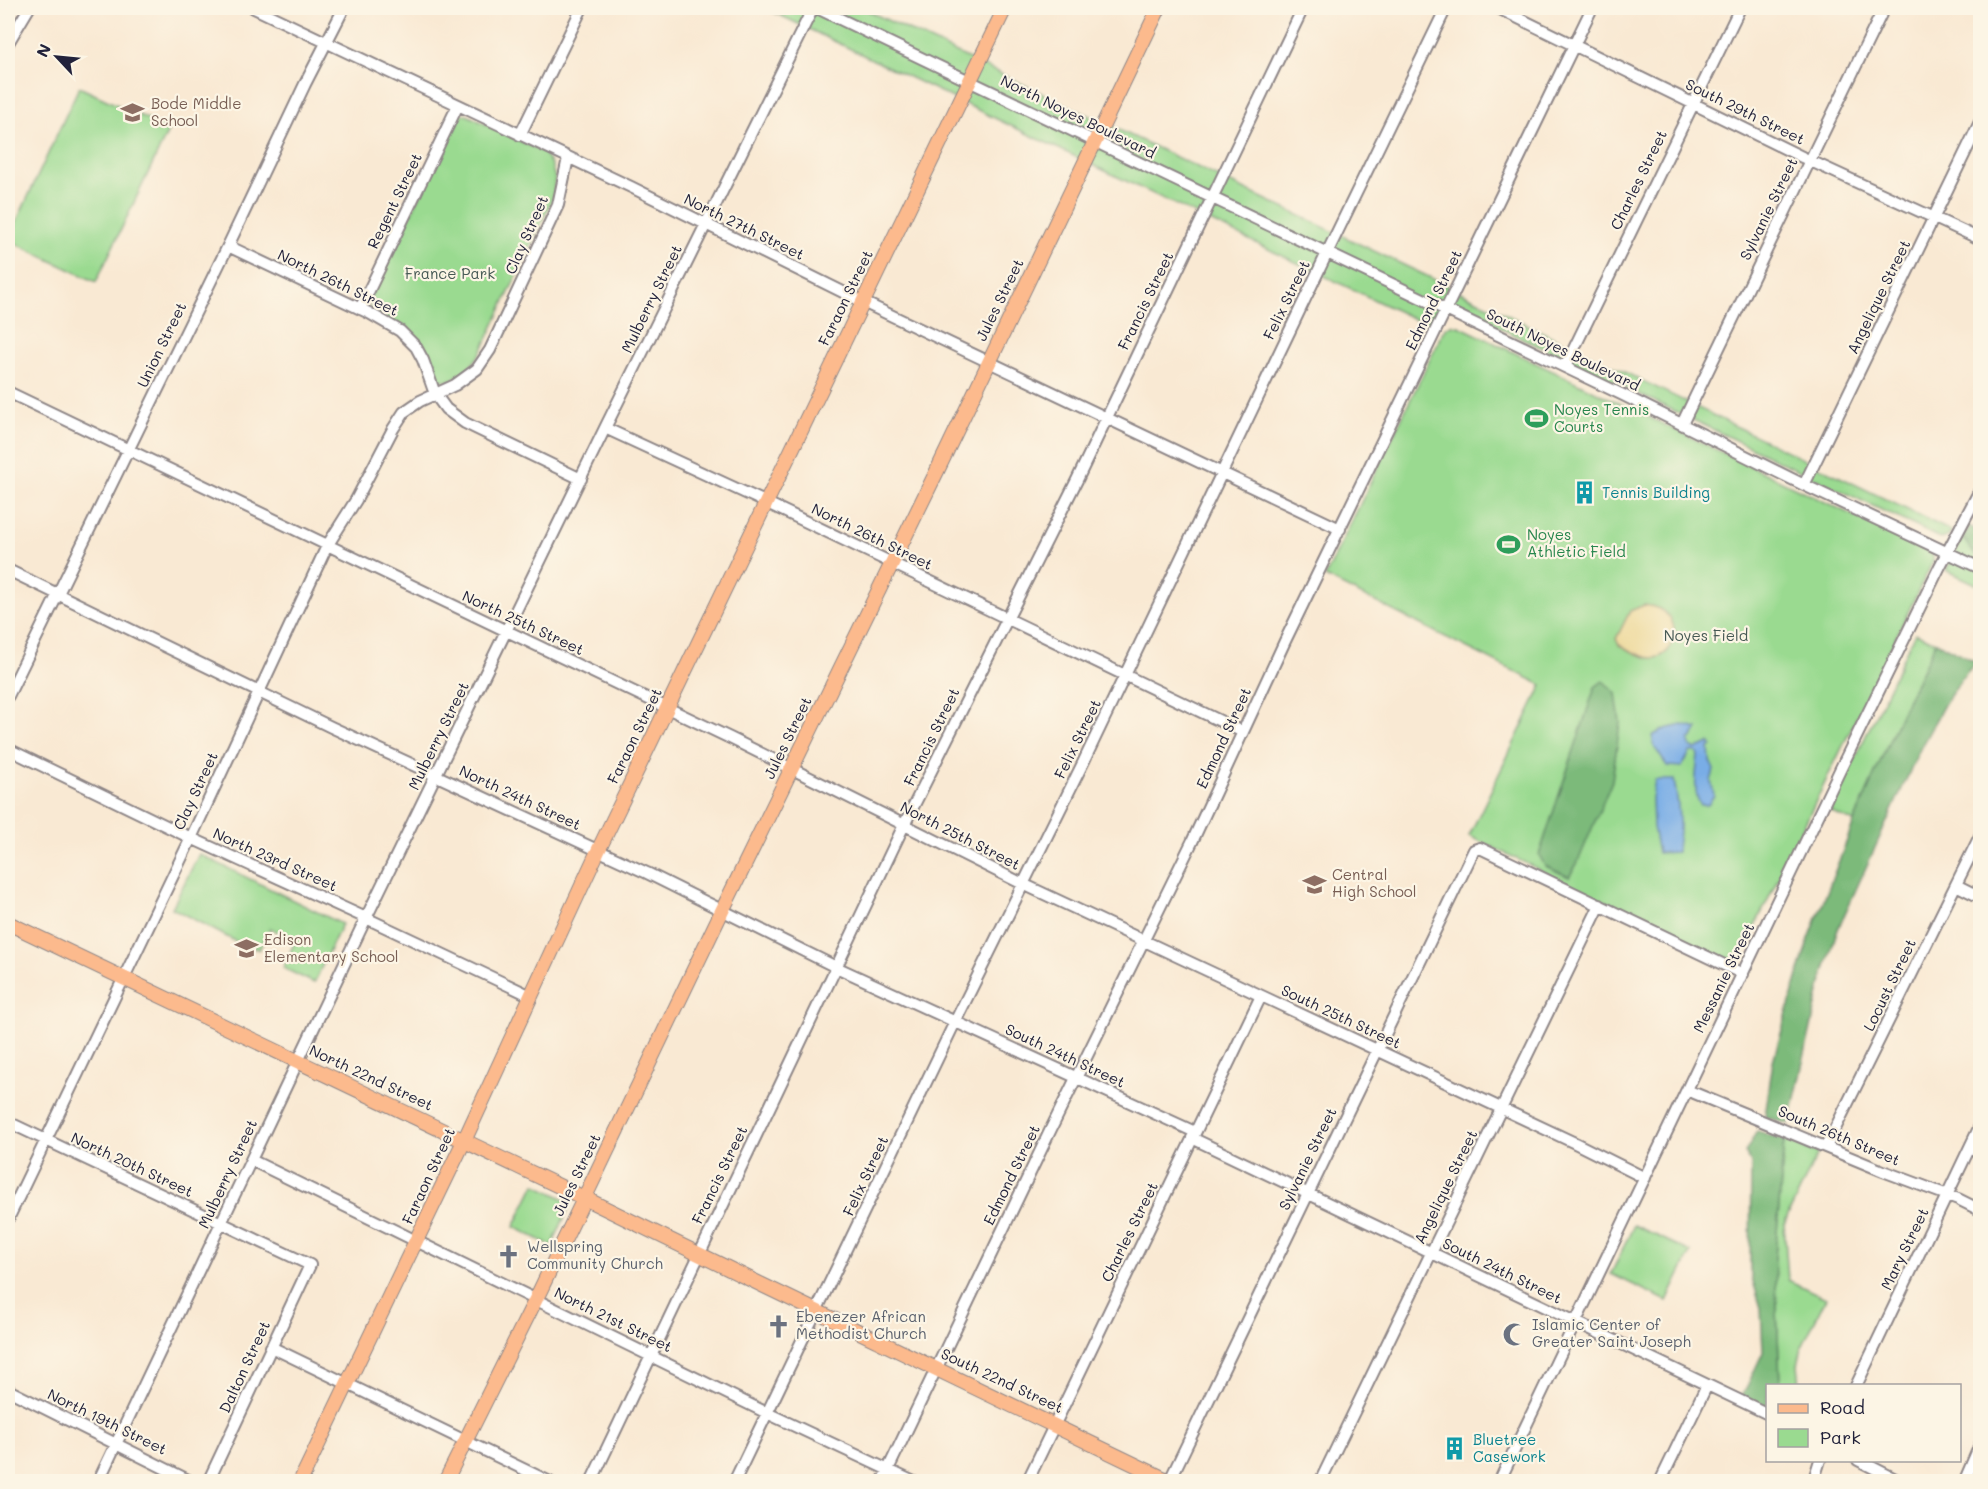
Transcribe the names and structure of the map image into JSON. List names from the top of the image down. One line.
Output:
{"streets":{"main road":["Faraon Street","Jules Street","North 22nd Street","South 22nd Street"],"street":["South 29th Street","North Noyes Boulevard","Charles Street","Regent Street","Sylvanie Street","North 27th Street","Clay Street","North 26th Street","Angelique Street","Mulberry Street","Felix Street","Edmond Street","Francis Street","Union Street","South Noyes Boulevard","North 25th Street","North 24th Street","North 23rd Street","Messanie Street","Locust Street","South 25th Street","South 24th Street","South 26th Street","North 20th Street","Mary Street","North 21st Street","Dalton Street","North 19th Street"]},"crossings":[["South 29th Street","Charles Street"],["South 29th Street","Sylvanie Street"],["South 29th Street","Angelique Street"],["South 29th Street","Edmond Street"],["North Noyes Boulevard","Faraon Street"],["North Noyes Boulevard","Mulberry Street"],["North Noyes Boulevard","Jules Street"],["North Noyes Boulevard","Felix Street"],["North Noyes Boulevard","Francis Street"],["North Noyes Boulevard","South Noyes Boulevard"],["Charles Street","South Noyes Boulevard"],["Charles Street","South 25th Street"],["Charles Street","South 24th Street"],["Charles Street","South 22nd Street"],["Regent Street","North 27th Street"],["Regent Street","North 26th Street"],["Sylvanie Street","Angelique Street"],["Sylvanie Street","South Noyes Boulevard"],["Sylvanie Street","South 25th Street"],["Sylvanie Street","South 24th Street"],["Sylvanie Street","South 22nd Street"],["North 27th Street","Clay Street"],["North 27th Street","Faraon Street"],["North 27th Street","Mulberry Street"],["North 27th Street","Jules Street"],["North 27th Street","Felix Street"],["North 27th Street","Edmond Street"],["North 27th Street","Francis Street"],["North 27th Street","Union Street"],["Clay Street","North 26th Street"],["Clay Street","North 25th Street"],["Clay Street","North 24th Street"],["Clay Street","North 23rd Street"],["Clay Street","North 22nd Street"],["Clay Street","North 20th Street"],["North 26th Street","Faraon Street"],["North 26th Street","Mulberry Street"],["North 26th Street","Jules Street"],["North 26th Street","Felix Street"],["North 26th Street","Francis Street"],["North 26th Street","Union Street"],["Angelique Street","South Noyes Boulevard"],["Angelique Street","South 25th Street"],["Angelique Street","South 24th Street"],["Faraon Street","North 25th Street"],["Faraon Street","North 24th Street"],["Faraon Street","North 23rd Street"],["Faraon Street","North 22nd Street"],["Faraon Street","North 21st Street"],["Mulberry Street","North 25th Street"],["Mulberry Street","North 24th Street"],["Mulberry Street","North 23rd Street"],["Mulberry Street","North 22nd Street"],["Mulberry Street","North 20th Street"],["Mulberry Street","North 21st Street"],["Mulberry Street","North 19th Street"],["Jules Street","North 25th Street"],["Jules Street","North 24th Street"],["Jules Street","North 22nd Street"],["Jules Street","North 21st Street"],["Felix Street","South Noyes Boulevard"],["Felix Street","North 25th Street"],["Felix Street","North 24th Street"],["Felix Street","South 25th Street"],["Felix Street","South 24th Street"],["Felix Street","North 22nd Street"],["Felix Street","North 21st Street"],["Felix Street","South 22nd Street"],["Edmond Street","South Noyes Boulevard"],["Edmond Street","South 25th Street"],["Edmond Street","South 24th Street"],["Edmond Street","North 21st Street"],["Edmond Street","South 22nd Street"],["Francis Street","North 25th Street"],["Francis Street","North 24th Street"],["Francis Street","North 22nd Street"],["Francis Street","North 21st Street"],["Union Street","North 25th Street"],["Union Street","North 24th Street"],["South Noyes Boulevard","Messanie Street"],["North 25th Street","South 25th Street"],["North 24th Street","South 24th Street"],["Messanie Street","South 25th Street"],["Messanie Street","South 24th Street"],["Messanie Street","South 26th Street"],["Locust Street","South 26th Street"],["North 22nd Street","South 22nd Street"],["South 26th Street","Mary Street"],["North 20th Street","Dalton Street"]],"parks":["France Park","Noyes Field"],"places":{"school or university":["Bode Middle School","Central High School","Edison Elementary School"],"sports":["Noyes Tennis Courts","Noyes Athletic Field"],"building":["Tennis Building","Bluetree Casework"],"church":["Wellspring Community Church","Ebenezer African Methodist Church"],"mosque":["Islamic Center of Greater Saint Joseph"]},"legend":["Road","Park"],"north":"top left"}
